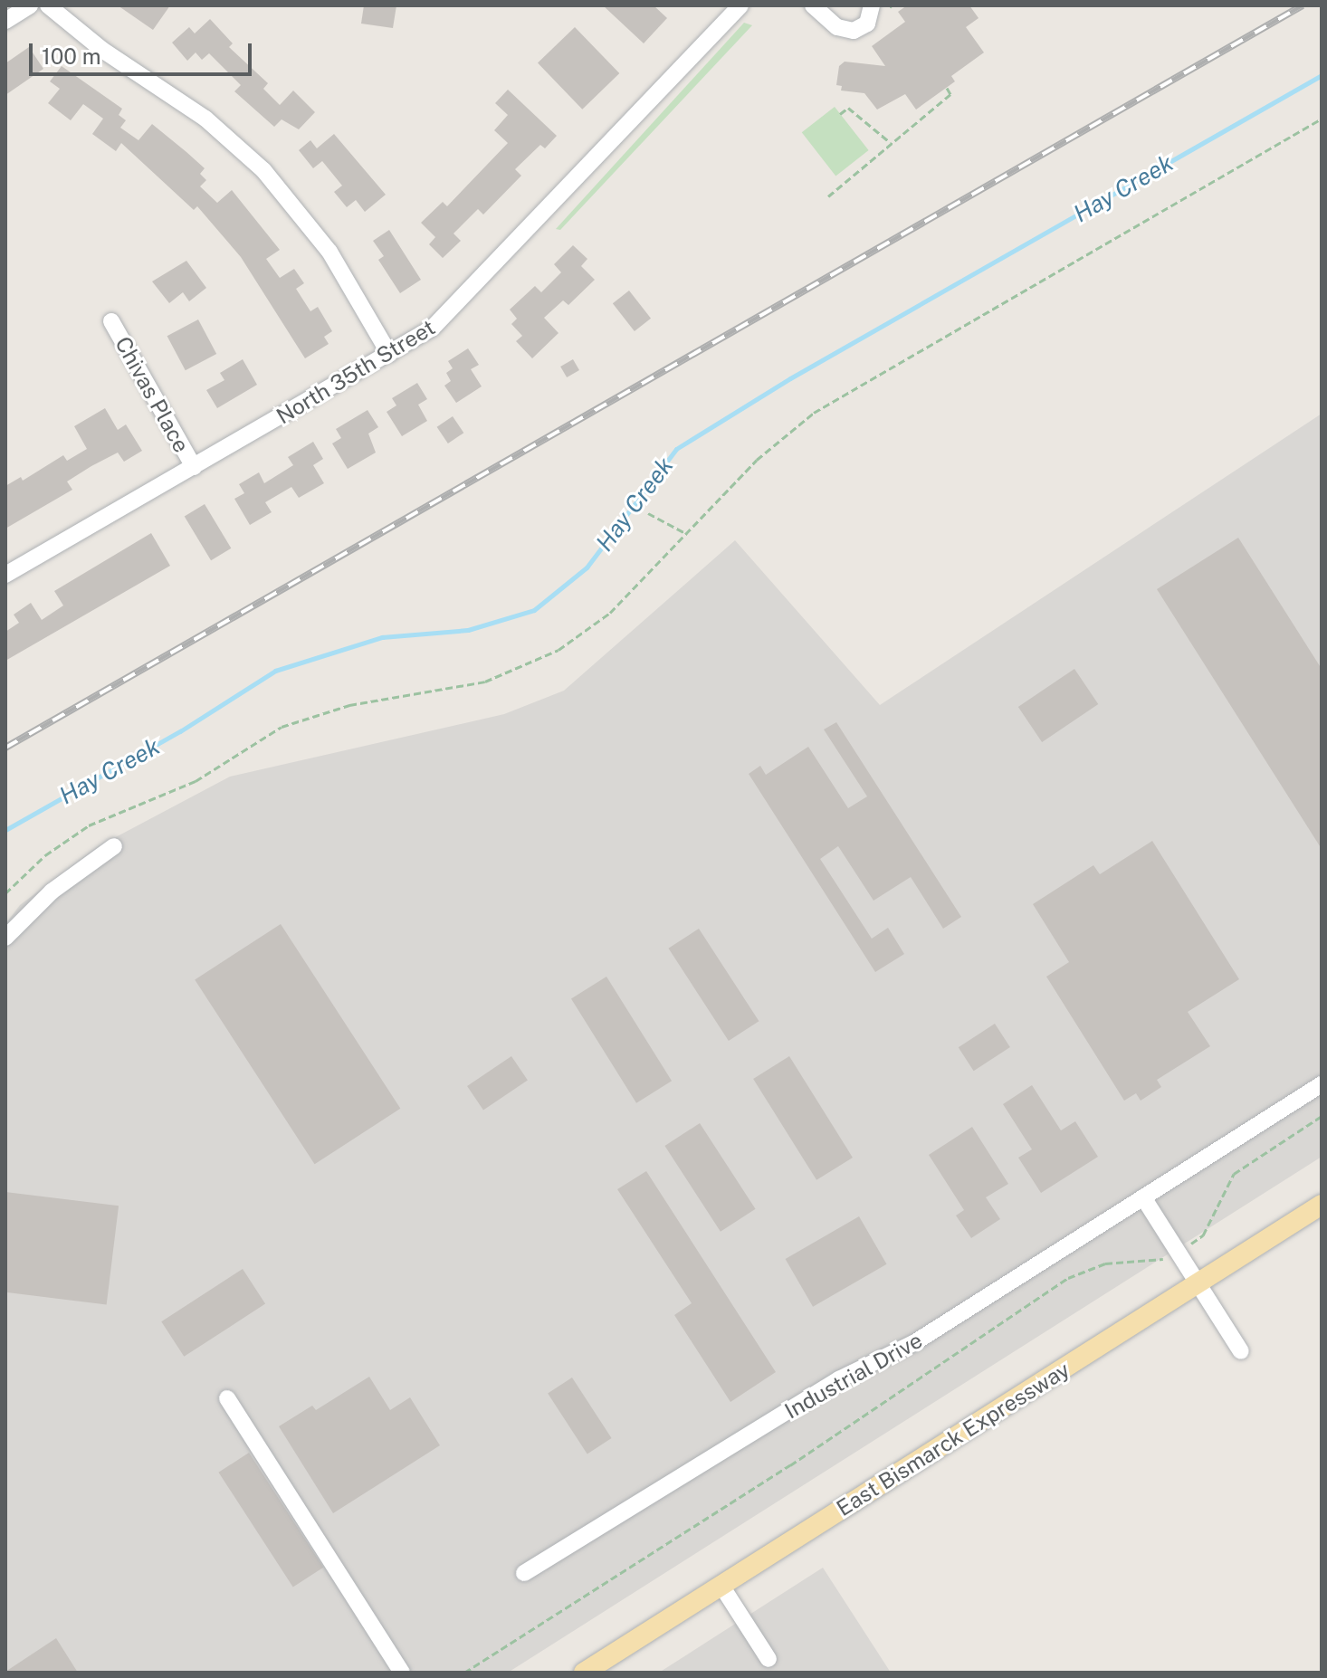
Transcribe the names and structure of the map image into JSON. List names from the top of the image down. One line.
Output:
{"streets":{"main road":["East Bismarck Expressway"],"street":["North 35th Street","Chivas Place","Industrial Drive"]},"crossings":[["North 35th Street","Chivas Place"]],"water":["Hay Creek"],"scale_bar":"100 m"}
